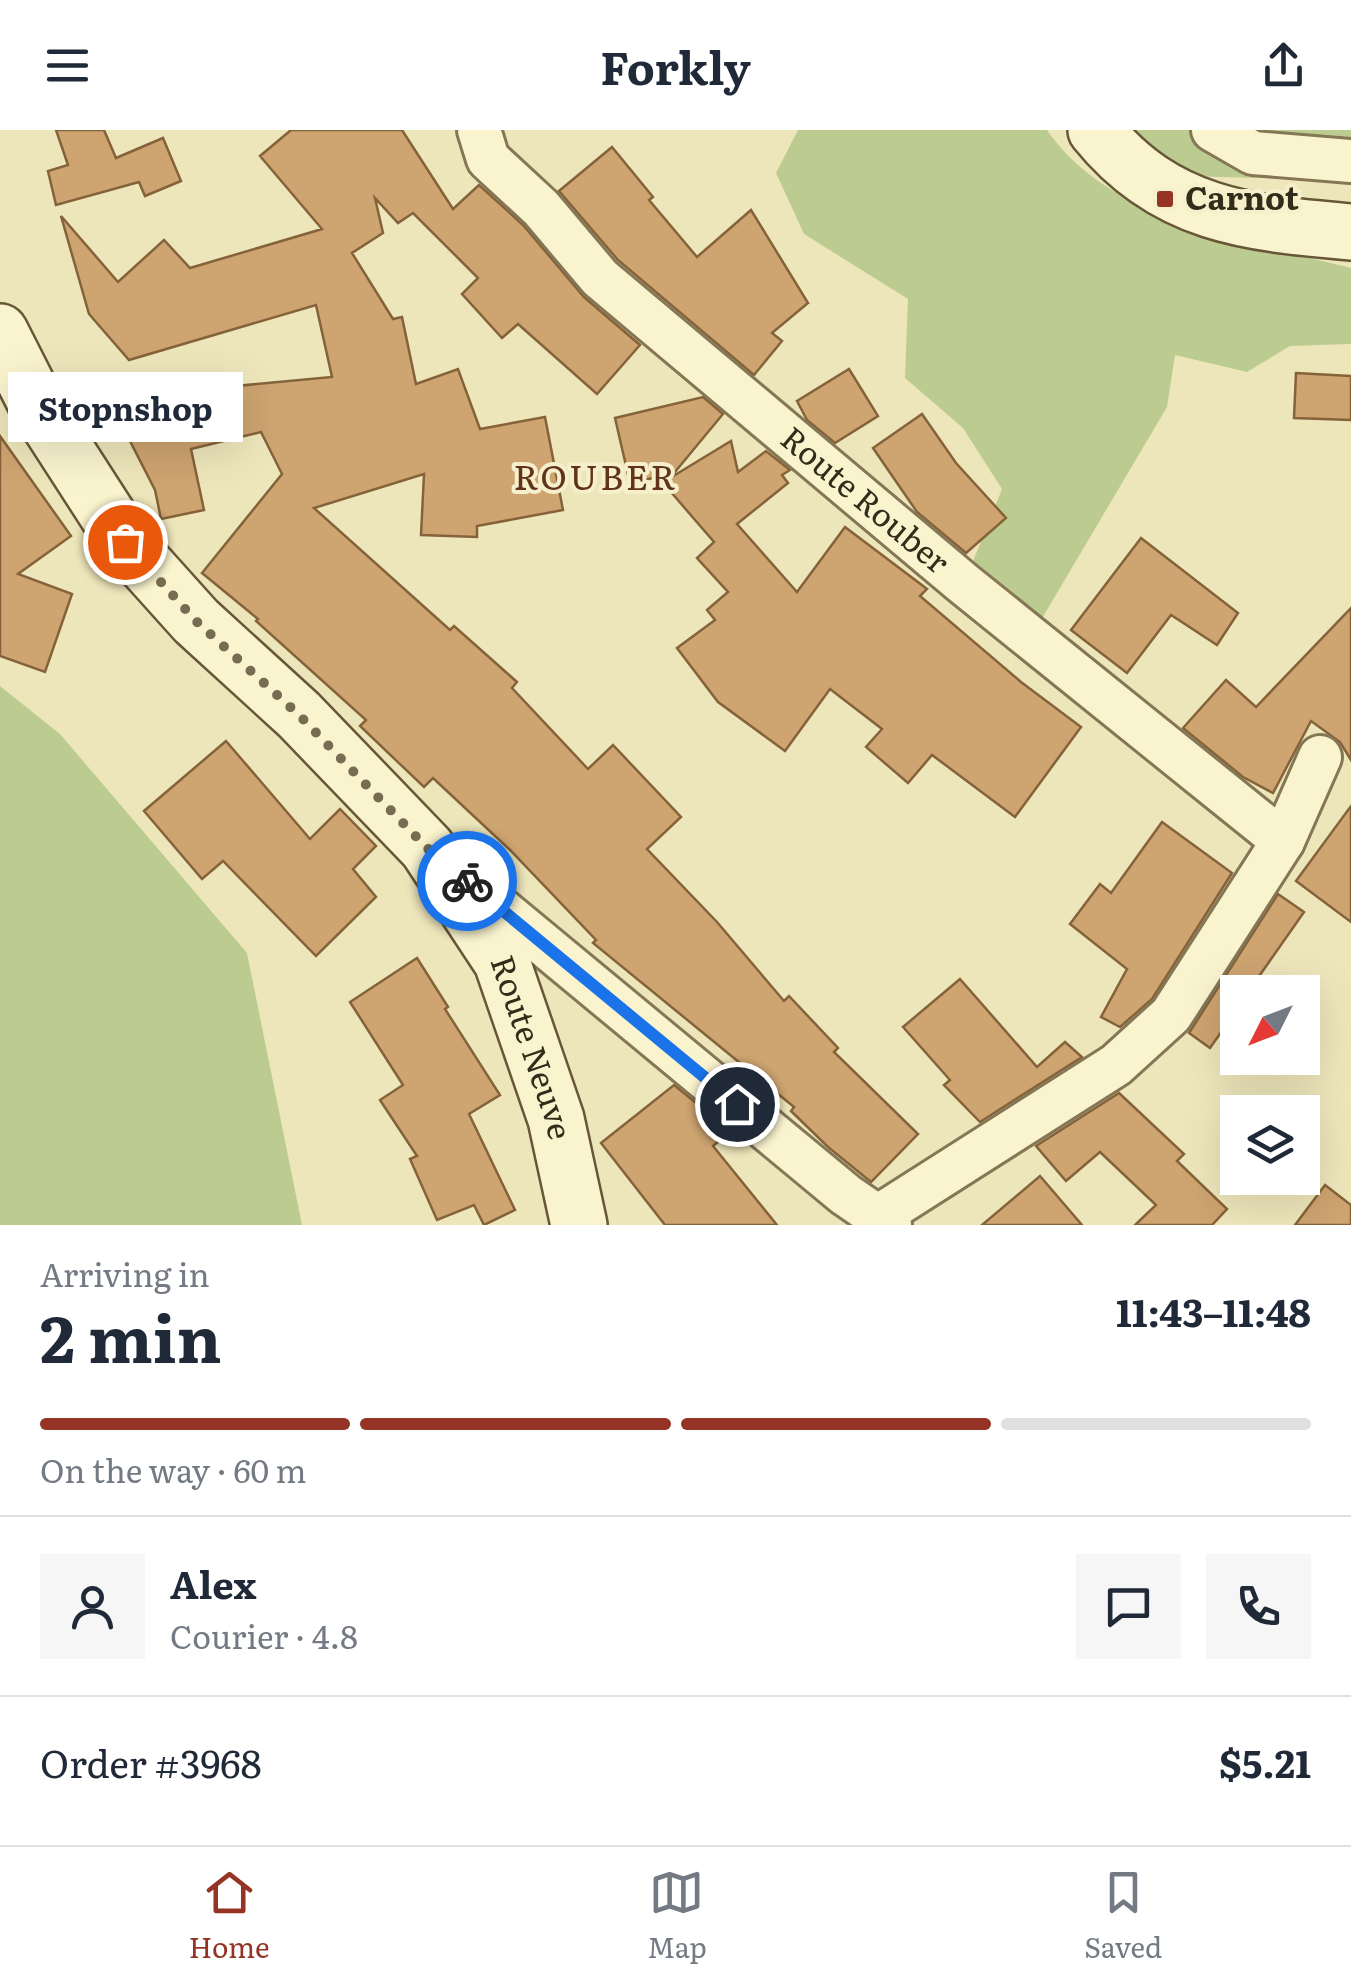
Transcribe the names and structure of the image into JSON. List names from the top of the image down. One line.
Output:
{"streets":{"main road":["Route Neuve"],"street":["Route Rouber"]},"districts":["ROUBER"],"places":{"transit":["Carnot"],"other":["Stopnshop"]},"north":"bottom left","page":{"header":"Forkly","bubble":"Stopnshop","heading":["2 min","Arriving in","11:43–11:48"],"panel":["Alex","Courier · 4.8","Order #3968","$5.21"],"bar":"On the way · 60 m","tabs":["Home","Map","Saved"]}}
